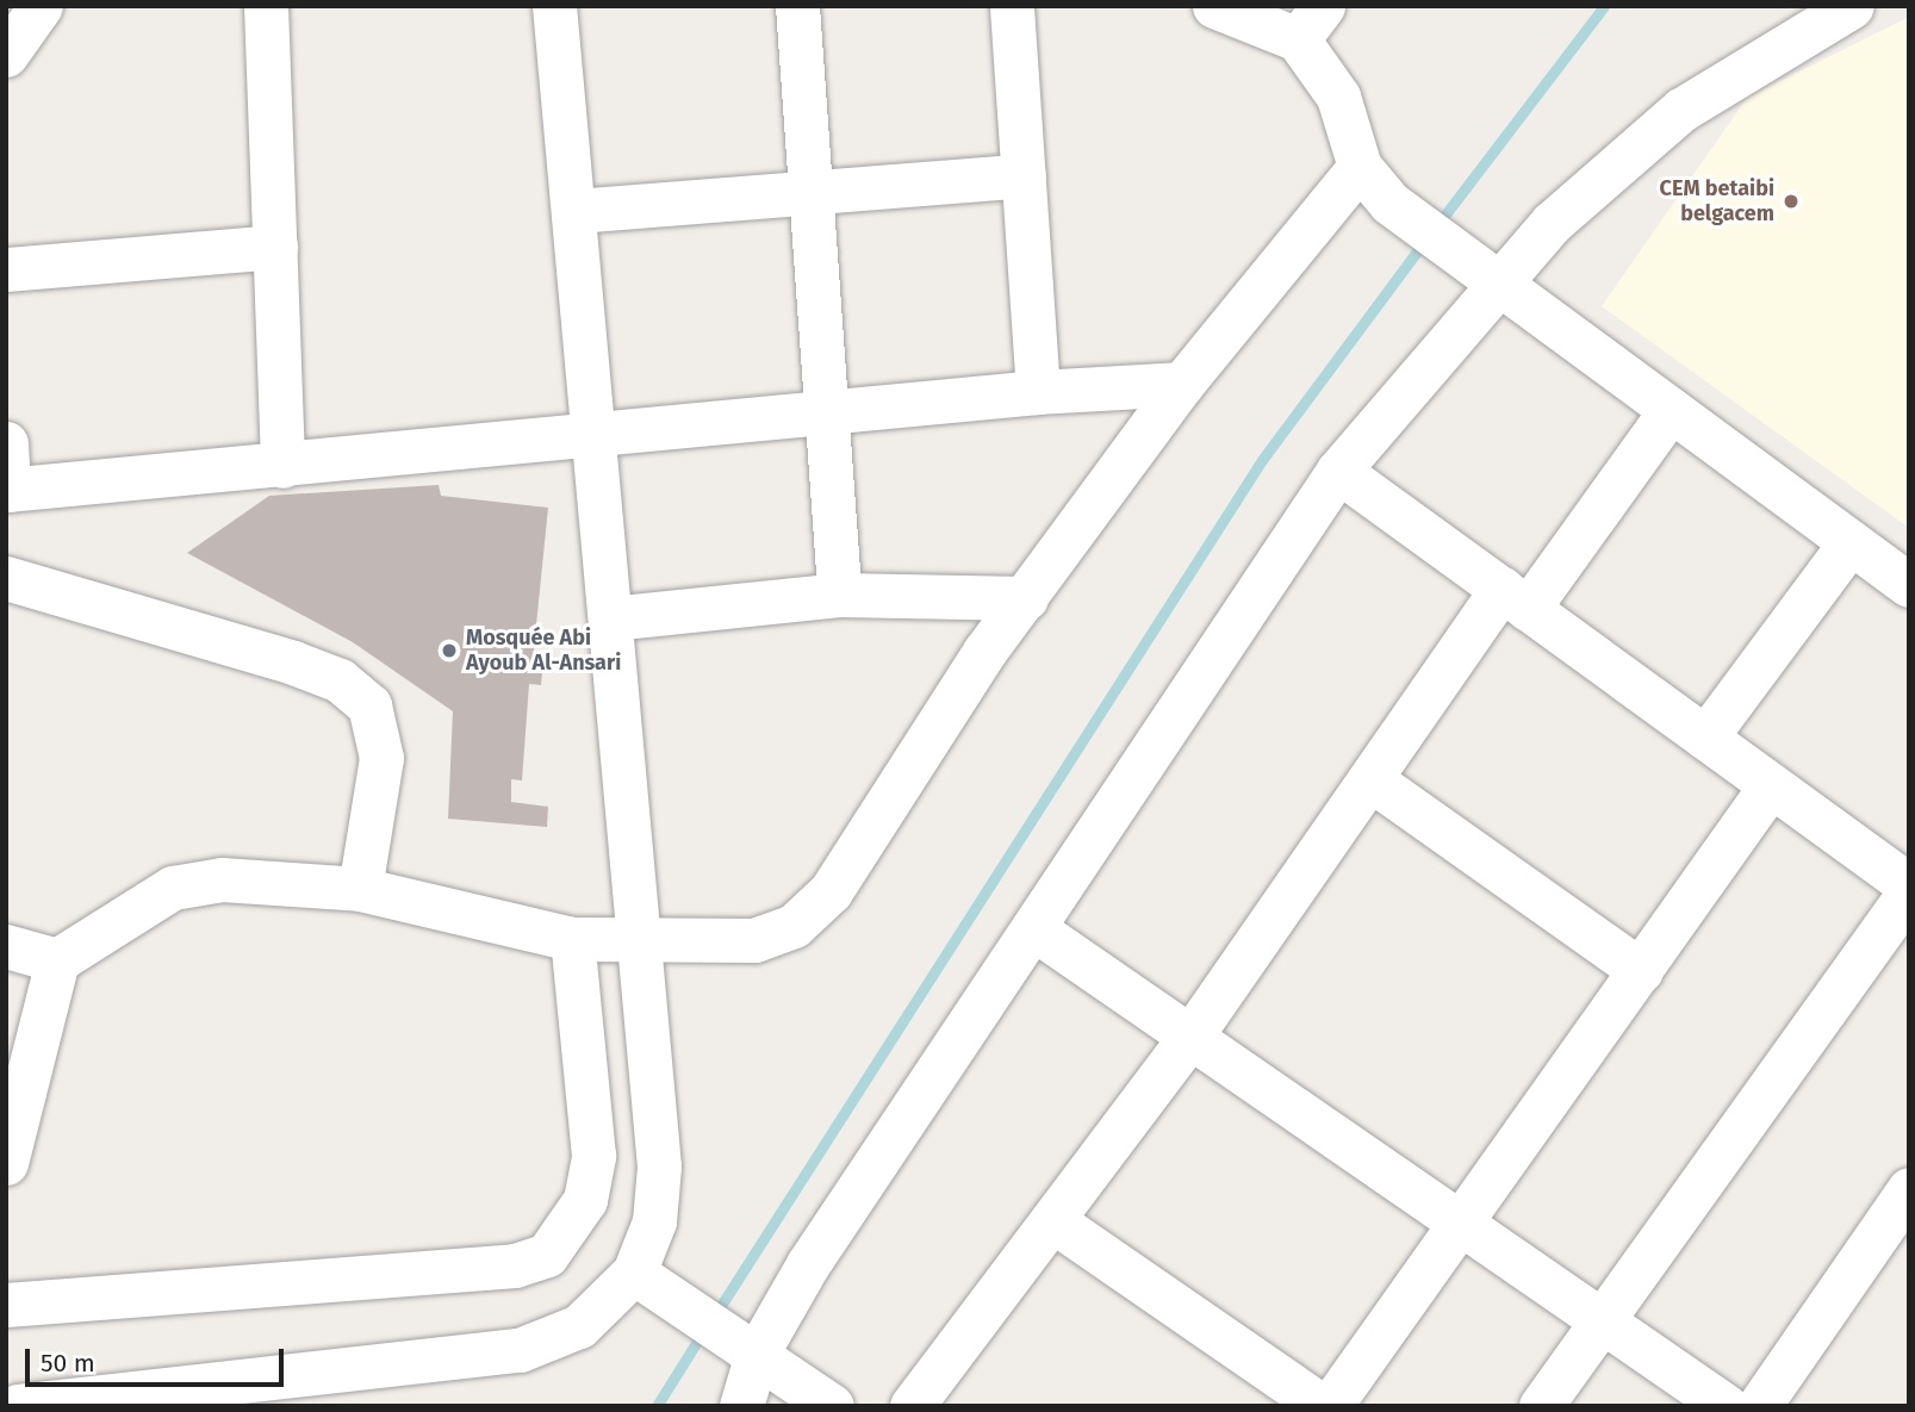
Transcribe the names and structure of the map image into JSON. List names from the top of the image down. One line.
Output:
{"places":["CEM betaibi belgacem","Mosquée Abi Ayoub Al-Ansari"],"scale_bar":"50 m"}
